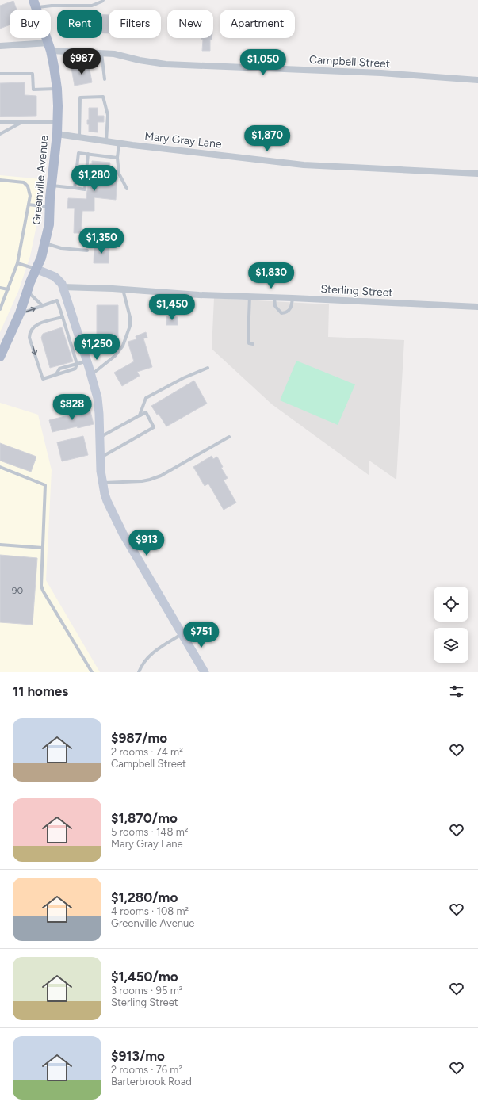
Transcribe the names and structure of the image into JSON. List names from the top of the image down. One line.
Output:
{"streets":{"main road":["Greenville Avenue"],"street":["Campbell Street","Mary Gray Lane","Sterling Street"]},"crossings":[["Campbell Street","Greenville Avenue"],["Mary Gray Lane","Greenville Avenue"]],"house_numbers":["90"],"page":{"chip":["Buy","Rent","Filters","New","Apartment"],"price":["$987","$1,050","$1,870","$1,280","$1,350","$1,830","$1,450","$1,250","$828","$913","$751"],"heading":"11 homes","list":[{"name":"$987/mo","note":"2 rooms · 74 m² · Campbell Street"},{"name":"$1,870/mo","note":"5 rooms · 148 m² · Mary Gray Lane"},{"name":"$1,280/mo","note":"4 rooms · 108 m² · Greenville Avenue"},{"name":"$1,450/mo","note":"3 rooms · 95 m² · Sterling Street"},{"name":"$913/mo","note":"2 rooms · 76 m² · Barterbrook Road"}]}}
